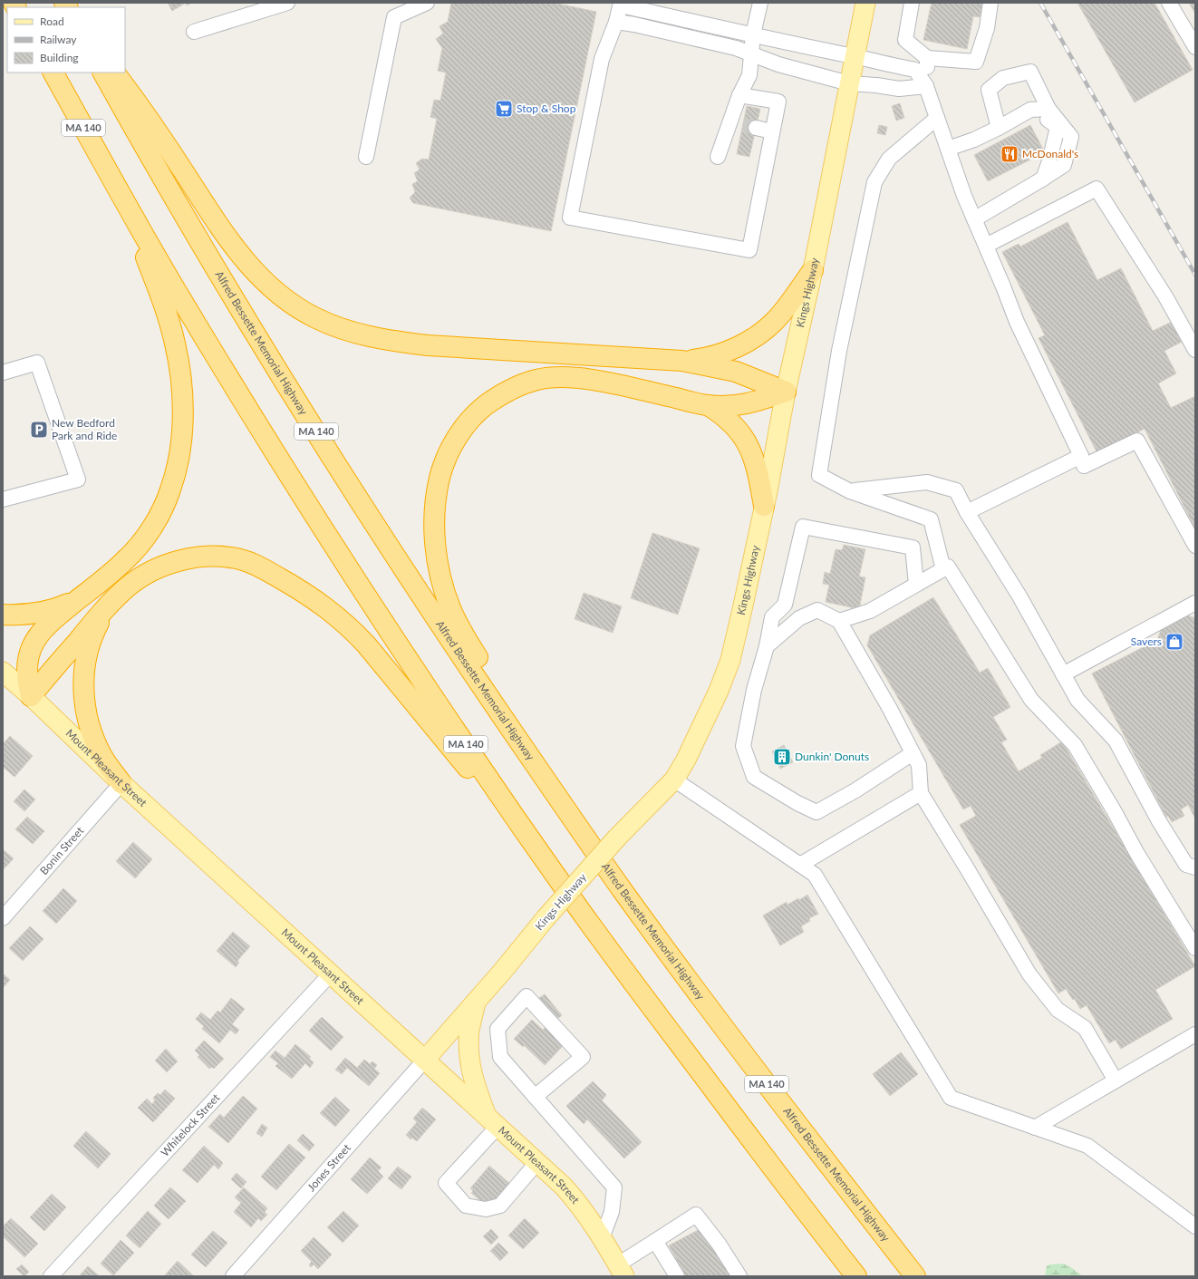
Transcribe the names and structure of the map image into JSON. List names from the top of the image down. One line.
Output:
{"streets":{"highway":["MA 140","Alfred Bessette Memorial Highway"],"main road":["Kings Highway","Mount Pleasant Street"],"street":["Bonin Street","Whitelock Street","Jones Street"]},"crossings":[["Kings Highway","Mount Pleasant Street"],["Kings Highway","Jones Street"],["Mount Pleasant Street","Bonin Street"],["Mount Pleasant Street","Whitelock Street"],["Mount Pleasant Street","Jones Street"]],"places":{"supermarket":["Stop & Shop"],"restaurant":["McDonald's"],"parking":["New Bedford Park and Ride"],"shop":["Savers"],"building":["Dunkin' Donuts"]},"legend":["Road","Railway","Building"]}
